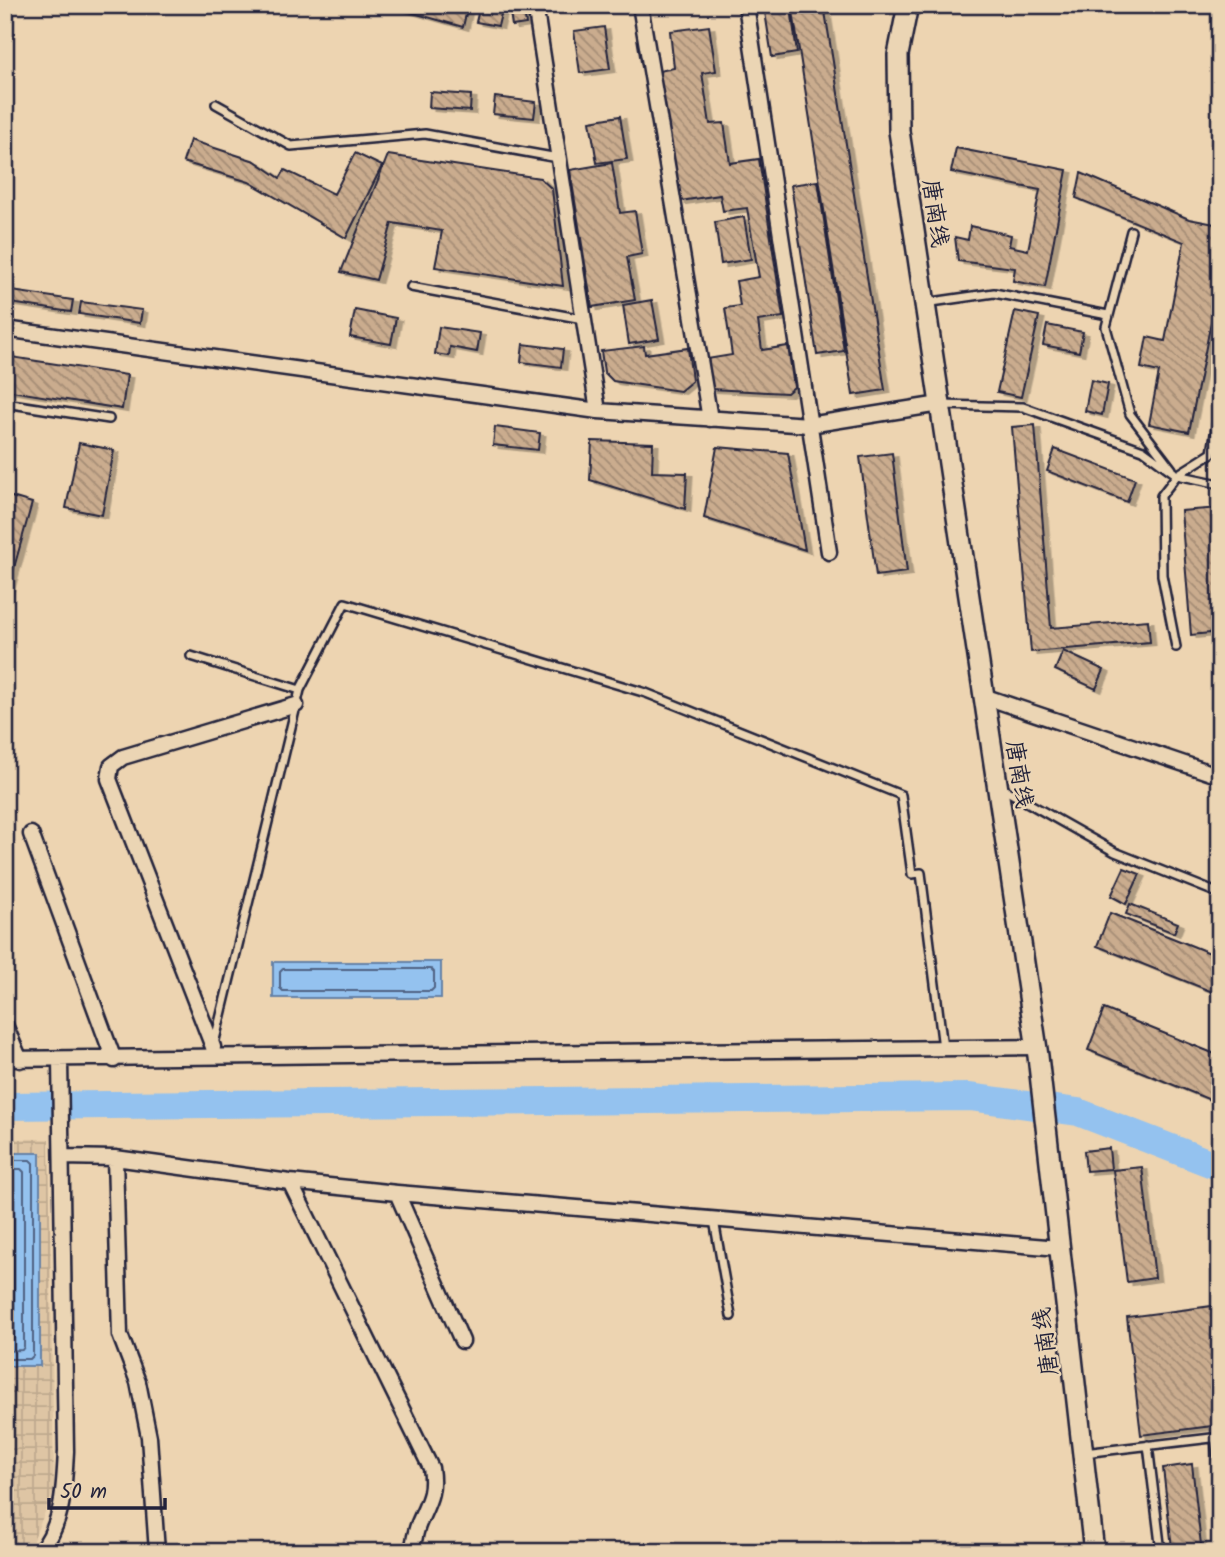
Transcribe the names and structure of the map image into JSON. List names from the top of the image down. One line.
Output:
{"streets":{"street":["唐南线"]},"scale_bar":"50 m"}
